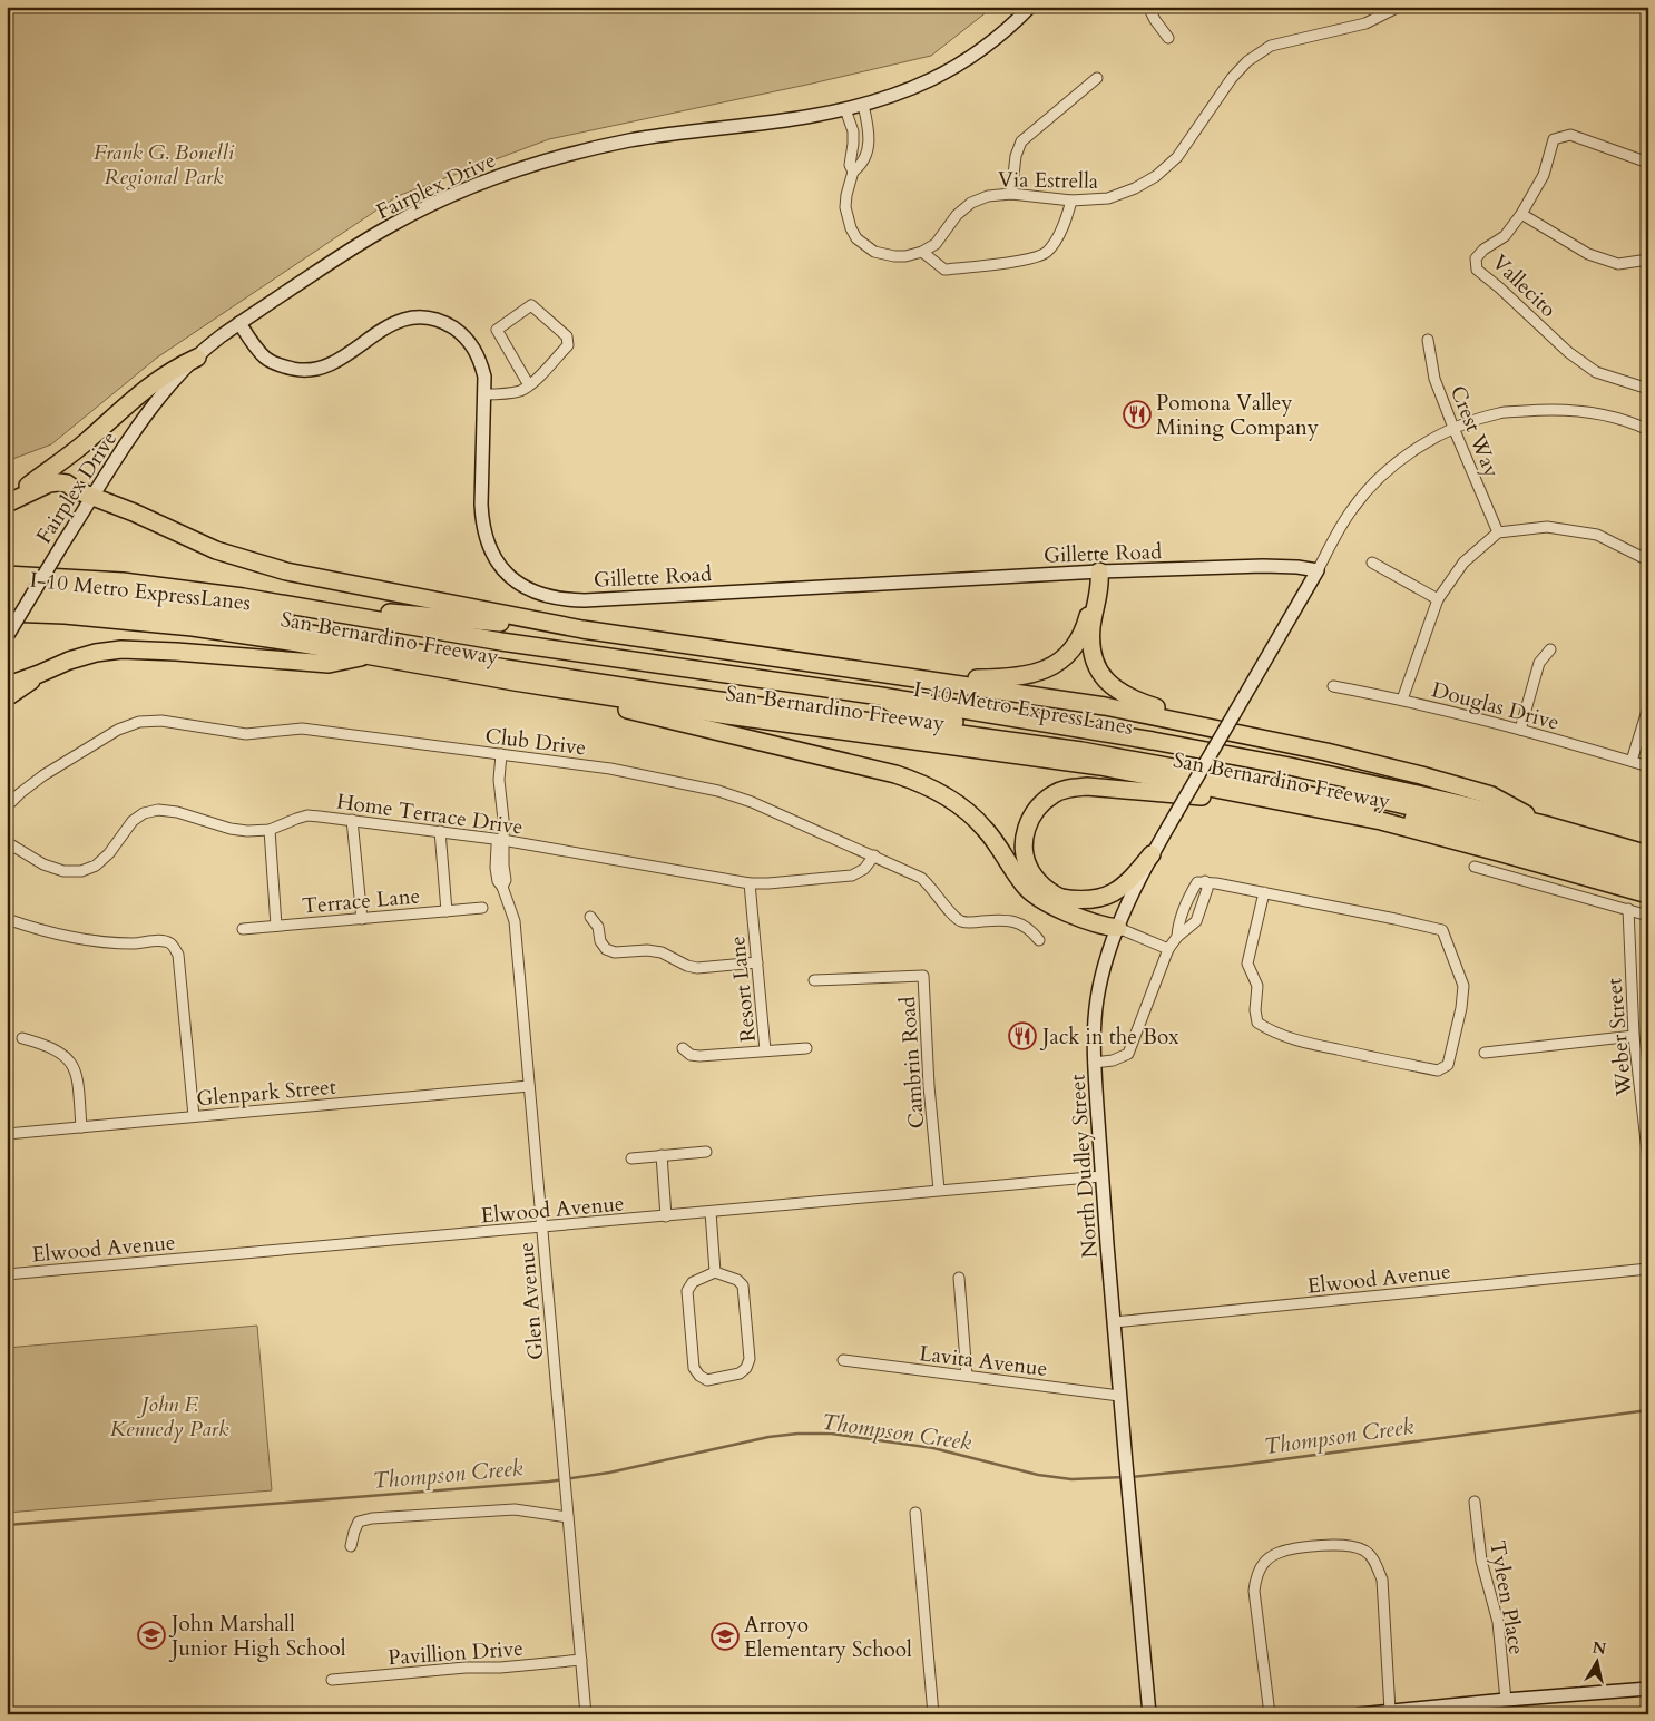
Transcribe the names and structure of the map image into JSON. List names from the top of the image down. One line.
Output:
{"streets":{"highway":["I-10 Metro ExpressLanes","San Bernardino Freeway"],"street":["Via Estrella","Fairplex Drive","Vallecito","Crest Way","Gillette Road","Douglas Drive","Club Drive","Home Terrace Drive","Terrace Lane","Resort Lane","Weber Street","Cambrin Road","Glenpark Street","North Dudley Street","Elwood Avenue","Glen Avenue","Lavita Avenue","Tyleen Place","Pavillion Drive"]},"crossings":[["Fairplex Drive","Gillette Road"],["Gillette Road","North Dudley Street"],["I-10 Metro ExpressLanes","San Bernardino Freeway"],["Club Drive","Home Terrace Drive"],["Club Drive","Glen Avenue"],["Home Terrace Drive","Resort Lane"],["Home Terrace Drive","Glen Avenue"],["Cambrin Road","Elwood Avenue"],["Glenpark Street","Glen Avenue"],["North Dudley Street","Elwood Avenue"],["North Dudley Street","Lavita Avenue"],["Elwood Avenue","Glen Avenue"],["Glen Avenue","Pavillion Drive"]],"water":["Thompson Creek"],"parks":["Frank G. Bonelli Regional Park","John F. Kennedy Park"],"places":{"restaurant":["Pomona Valley Mining Company","Jack in the Box"],"school or university":["John Marshall Junior High School","Arroyo Elementary School"]},"north":"top"}
